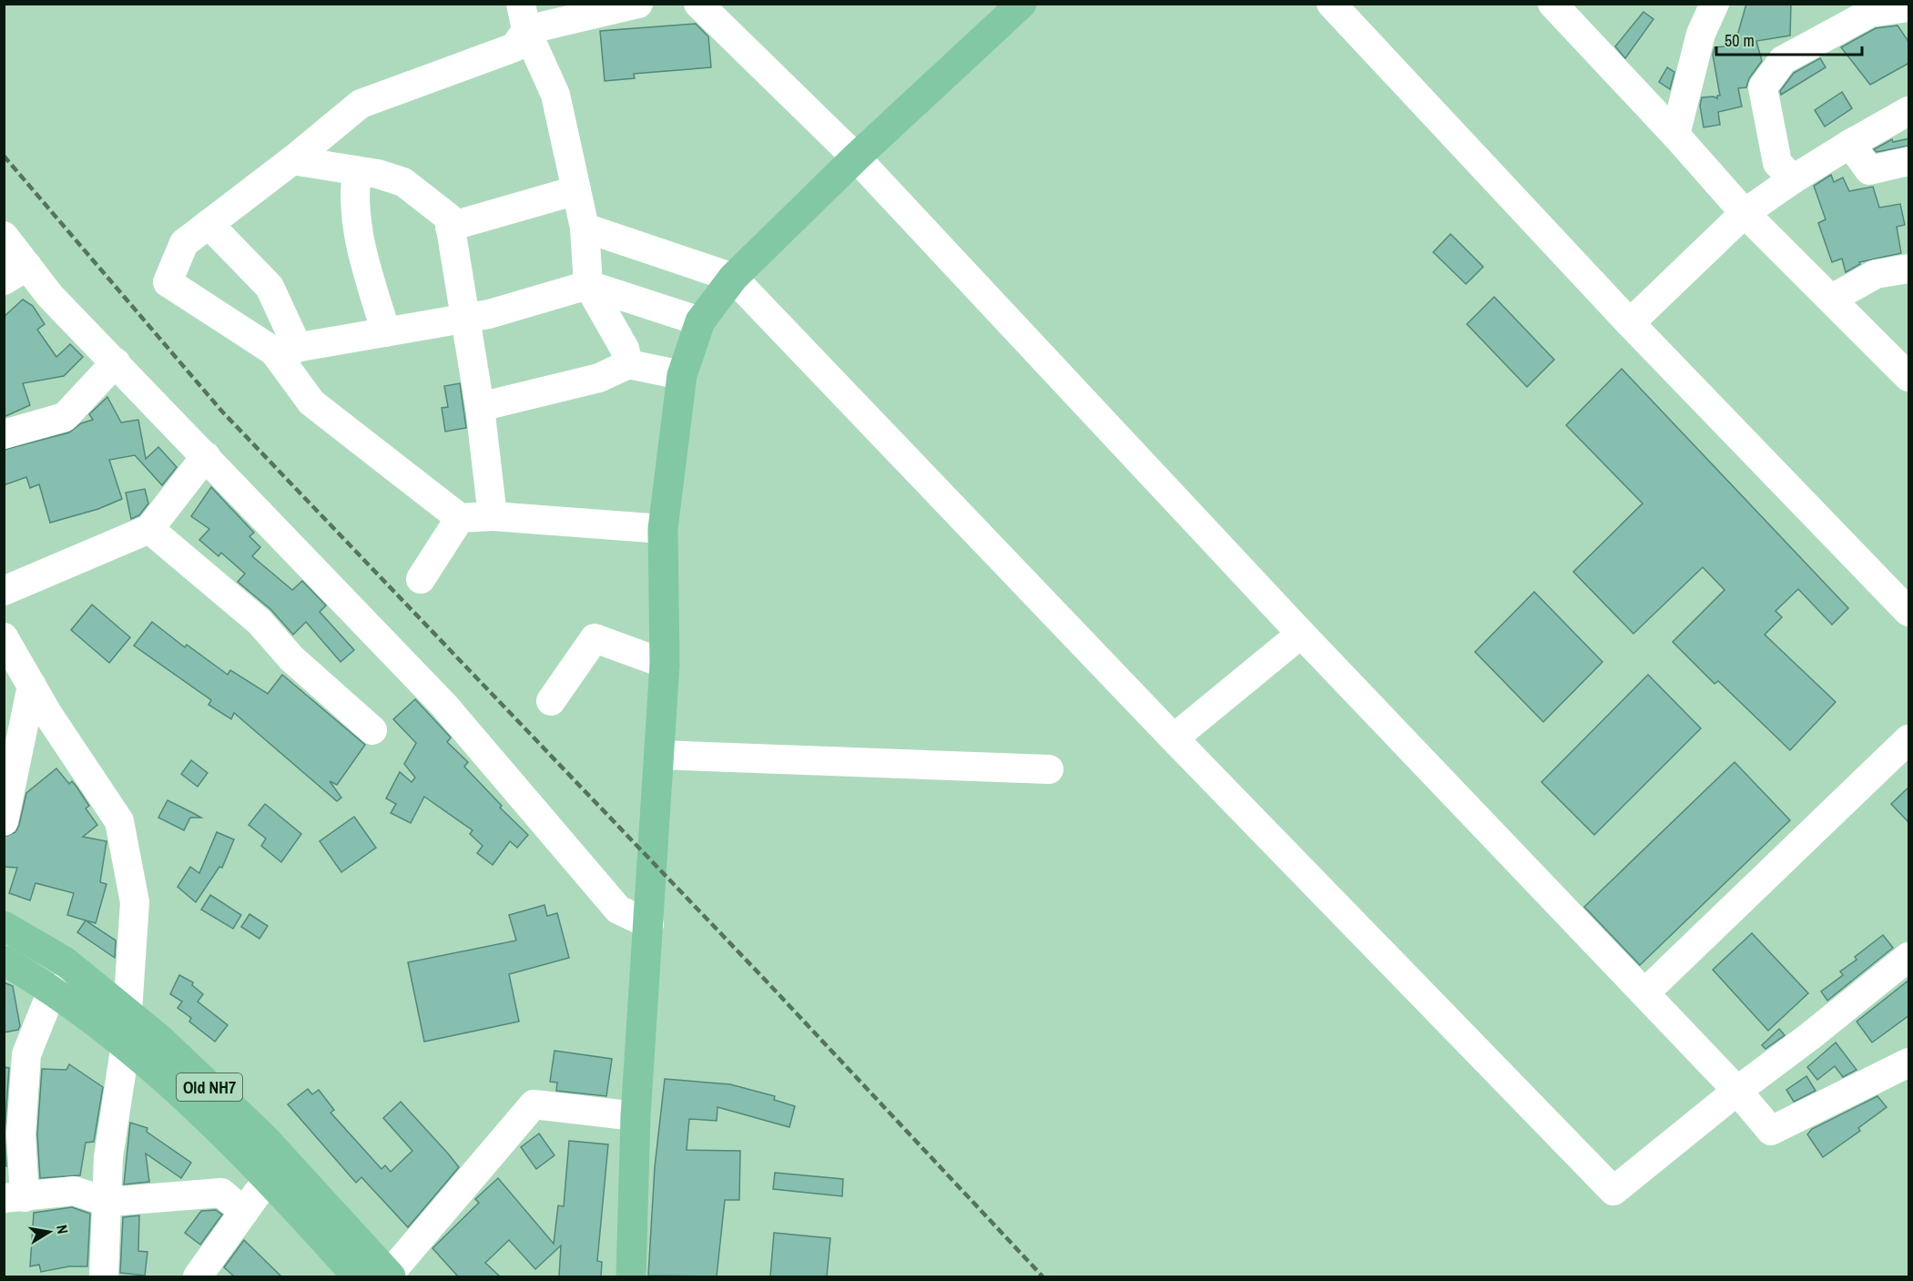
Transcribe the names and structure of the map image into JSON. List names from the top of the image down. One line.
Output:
{"streets":{"main road":["Old NH7"]},"scale_bar":"50 m","north":"right"}
